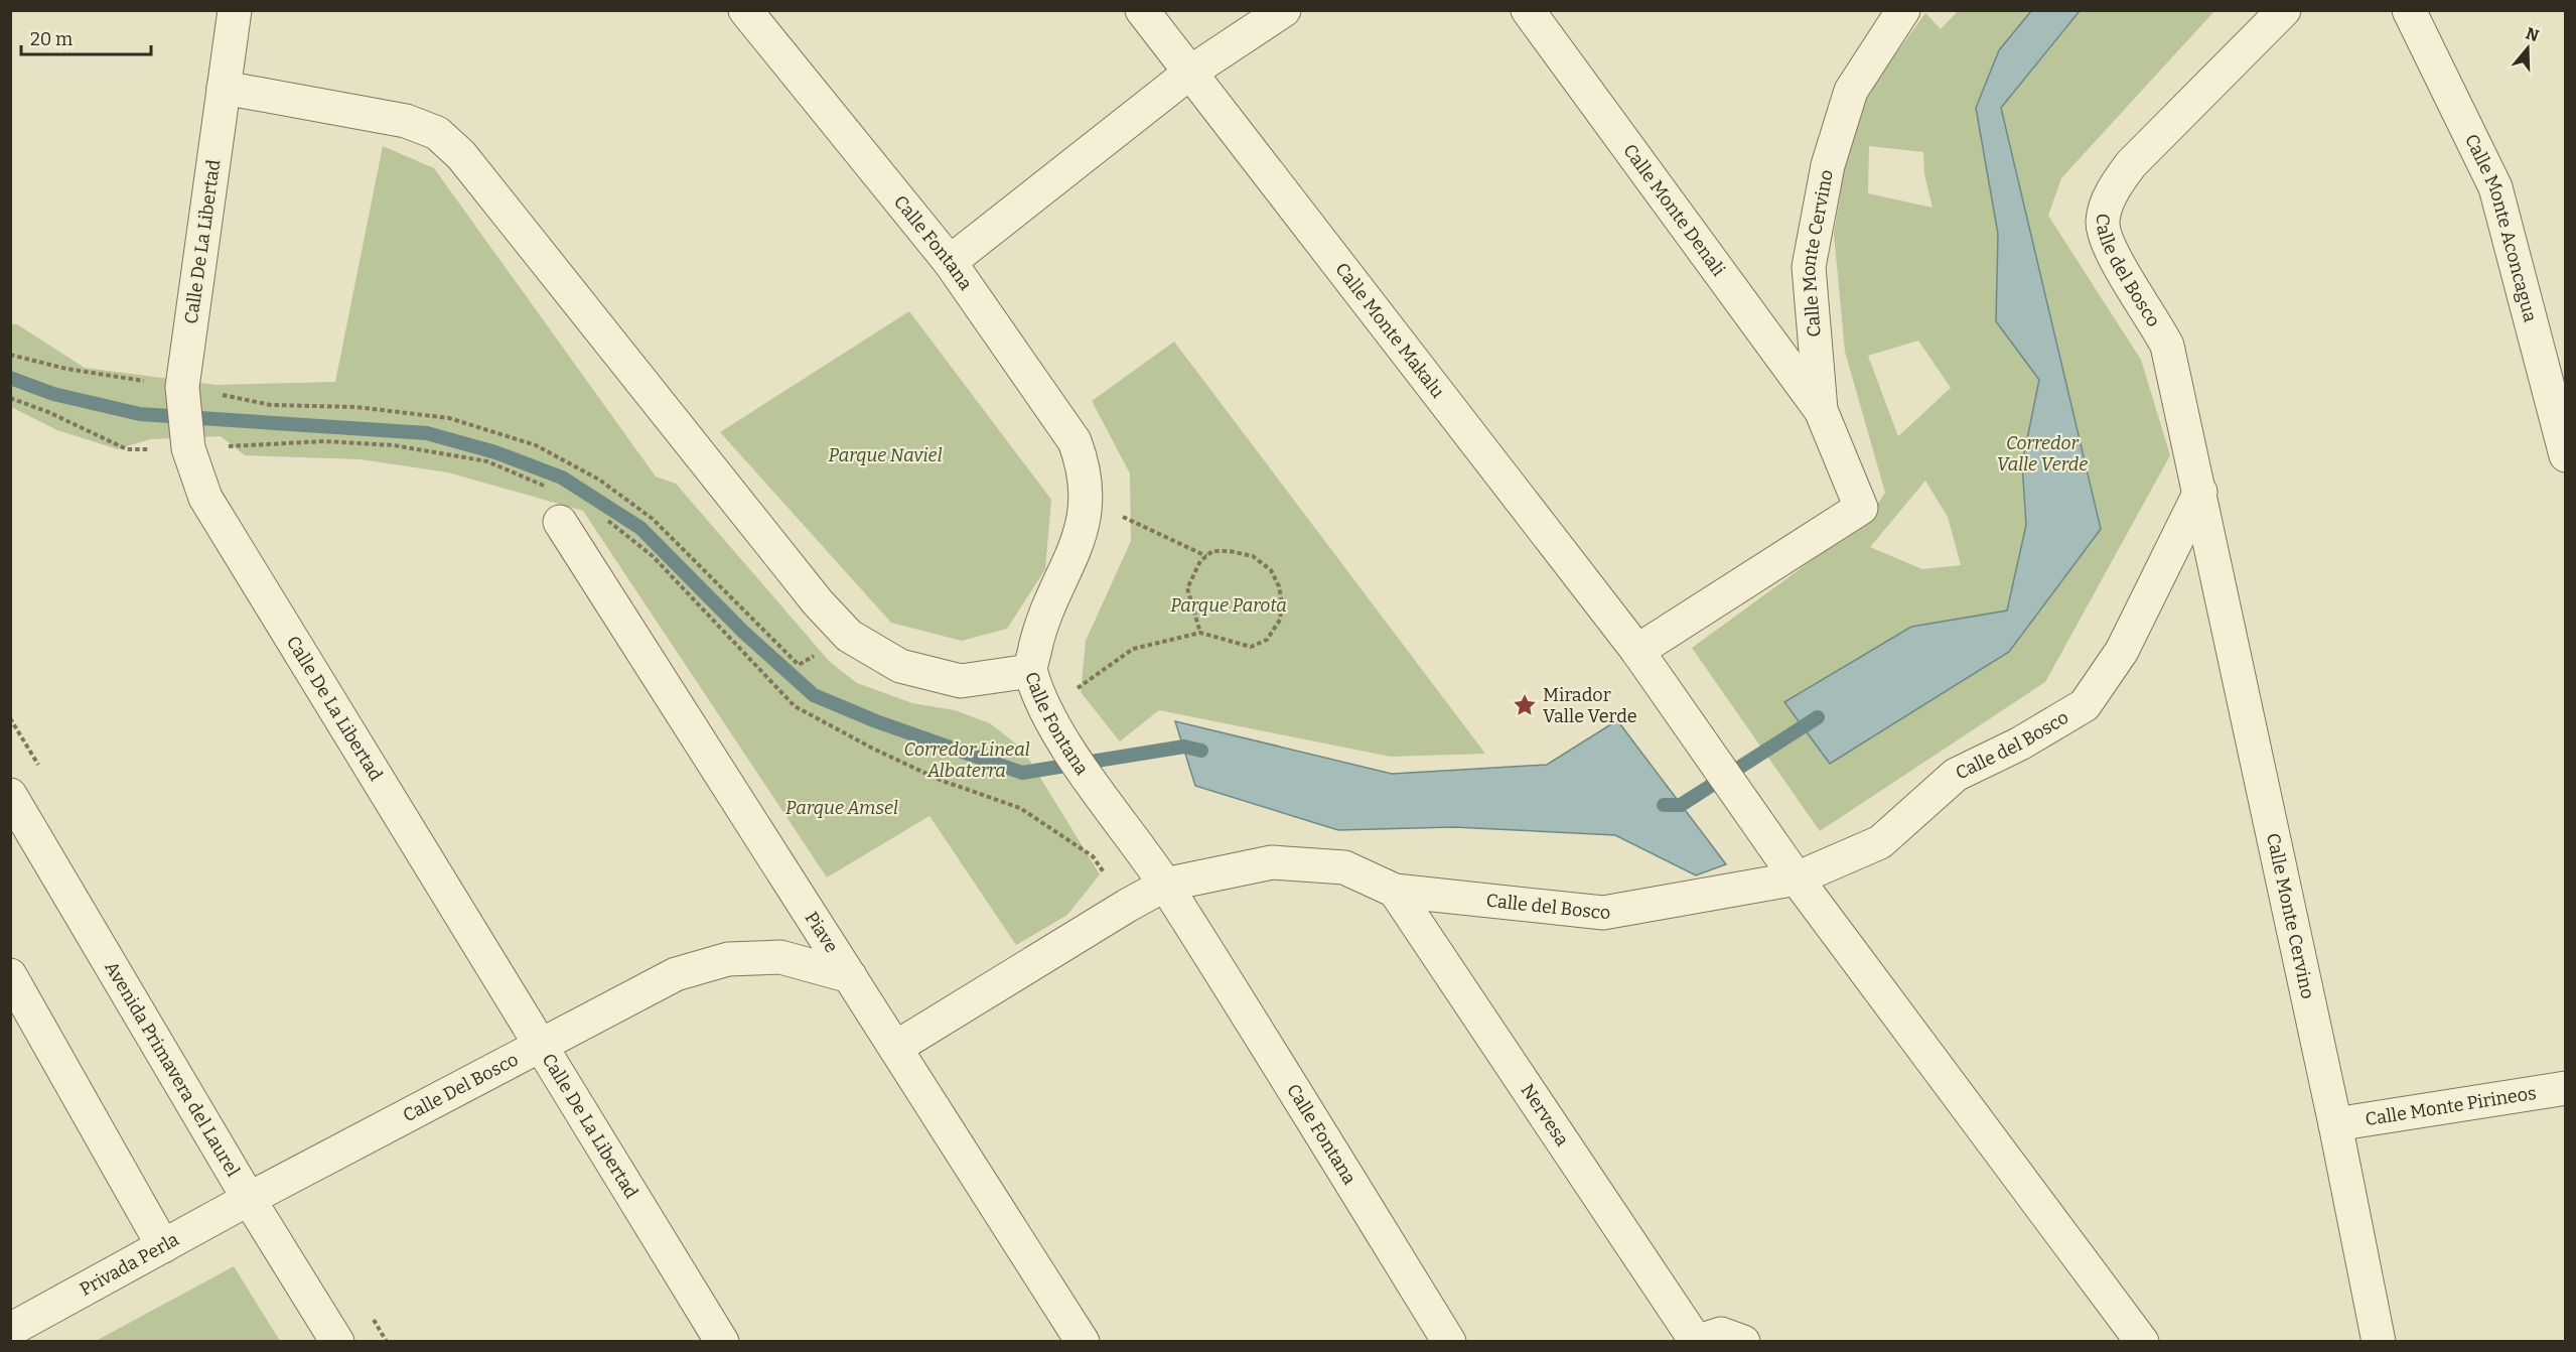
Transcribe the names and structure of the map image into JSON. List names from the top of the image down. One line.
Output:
{"streets":{"street":["Calle Monte Denali","Calle Monte Aconcagua","Calle De La Libertad","Calle Fontana","Calle Monte Cervino","Calle del Bosco","Calle Monte Makalu","Piave","Avenida Primavera del Laurel","Calle Del Bosco","Calle Monte Pirineos","Nervesa","Privada Perla"]},"crossings":[["Calle Monte Denali","Calle Monte Cervino"],["Calle De La Libertad","Calle Del Bosco"],["Calle Fontana","Calle del Bosco"],["Calle Monte Cervino","Calle del Bosco"],["Calle Monte Cervino","Calle Monte Makalu"],["Calle Monte Cervino","Calle Monte Pirineos"],["Calle del Bosco","Calle Monte Makalu"],["Calle del Bosco","Piave"],["Calle del Bosco","Nervesa"],["Piave","Calle Del Bosco"],["Avenida Primavera del Laurel","Calle Del Bosco"],["Avenida Primavera del Laurel","Privada Perla"],["Calle Del Bosco","Privada Perla"]],"parks":["Corredor Valle Verde","Parque Naviel","Parque Parota","Corredor Lineal Albaterra","Parque Amsel"],"places":{"place":["Mirador Valle Verde"]},"scale_bar":"20 m","north":"top"}
